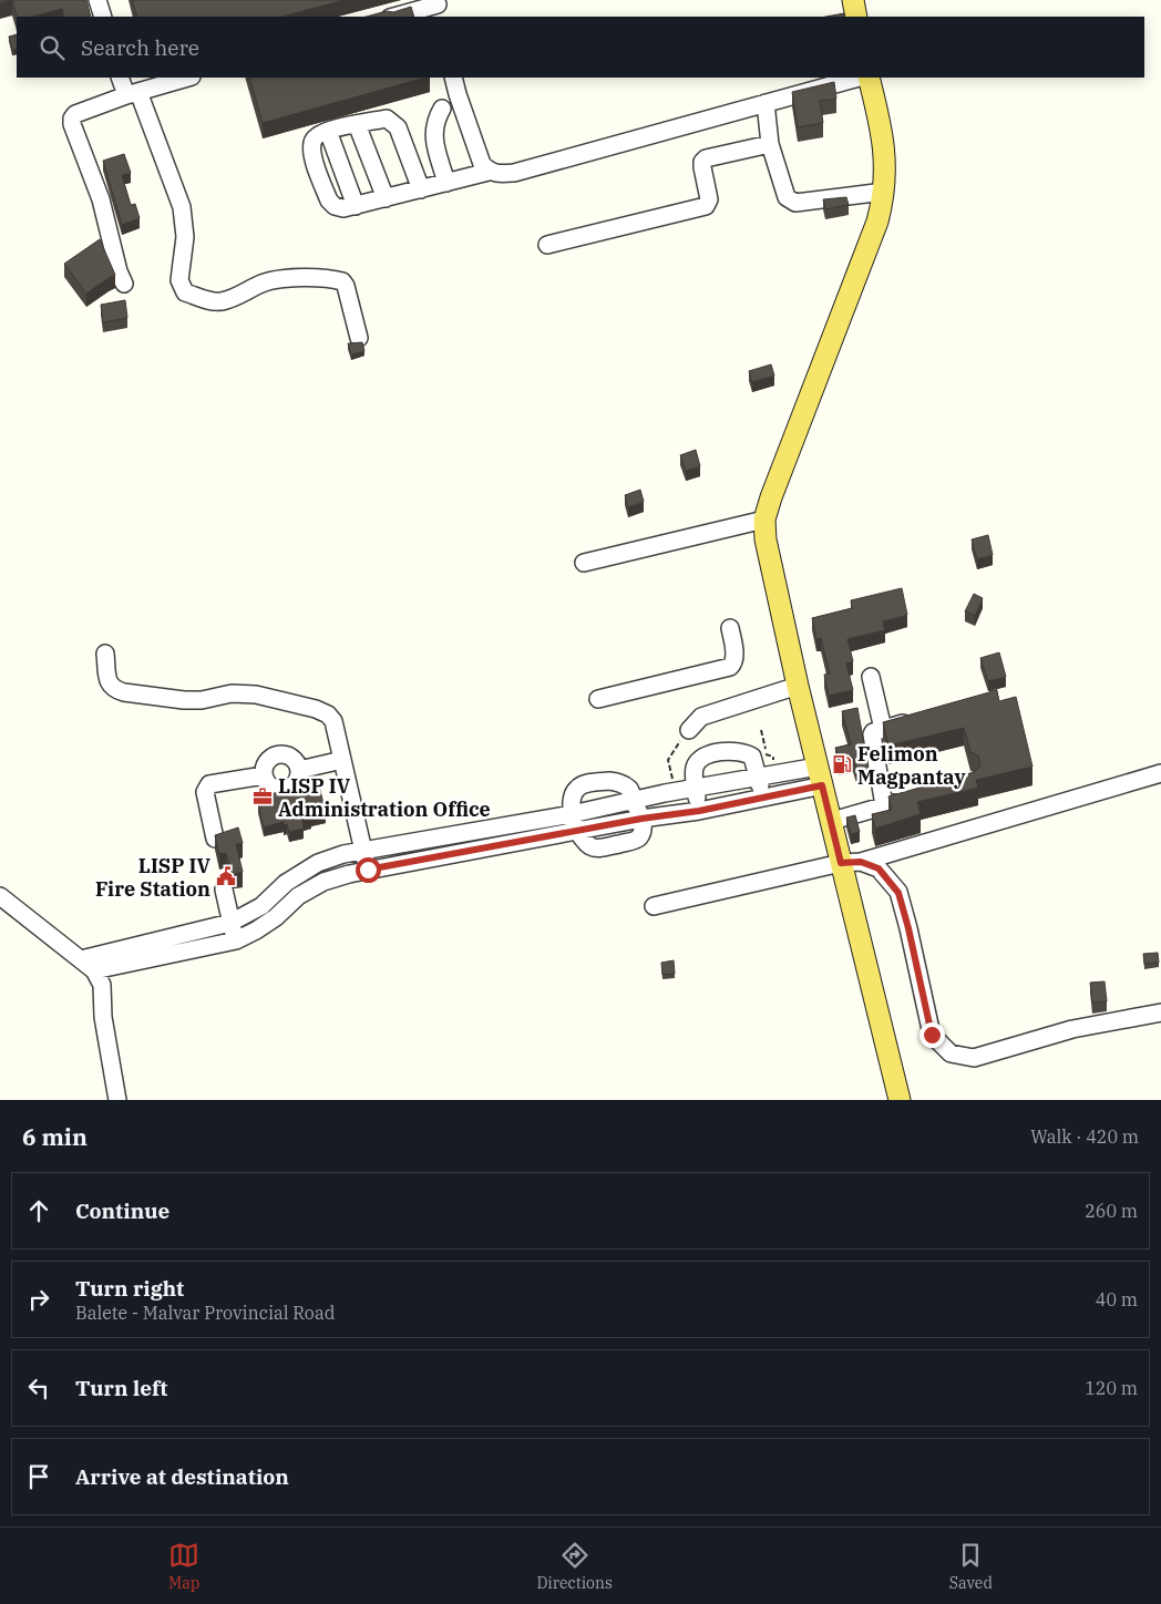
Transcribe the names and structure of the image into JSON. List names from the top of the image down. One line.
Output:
{"places":{"fuel station":["Felimon Magpantay"],"office":["LISP IV Administration Office"],"public building":["LISP IV Fire Station"]},"page":{"search":"Search here","heading":["6 min","Walk · 420 m"],"list":[["Continue","260 m"],["Turn right","Balete - Malvar Provincial Road","40 m"],["Turn left","120 m"],"Arrive at destination"],"nav":["Map","Directions","Saved"]}}
